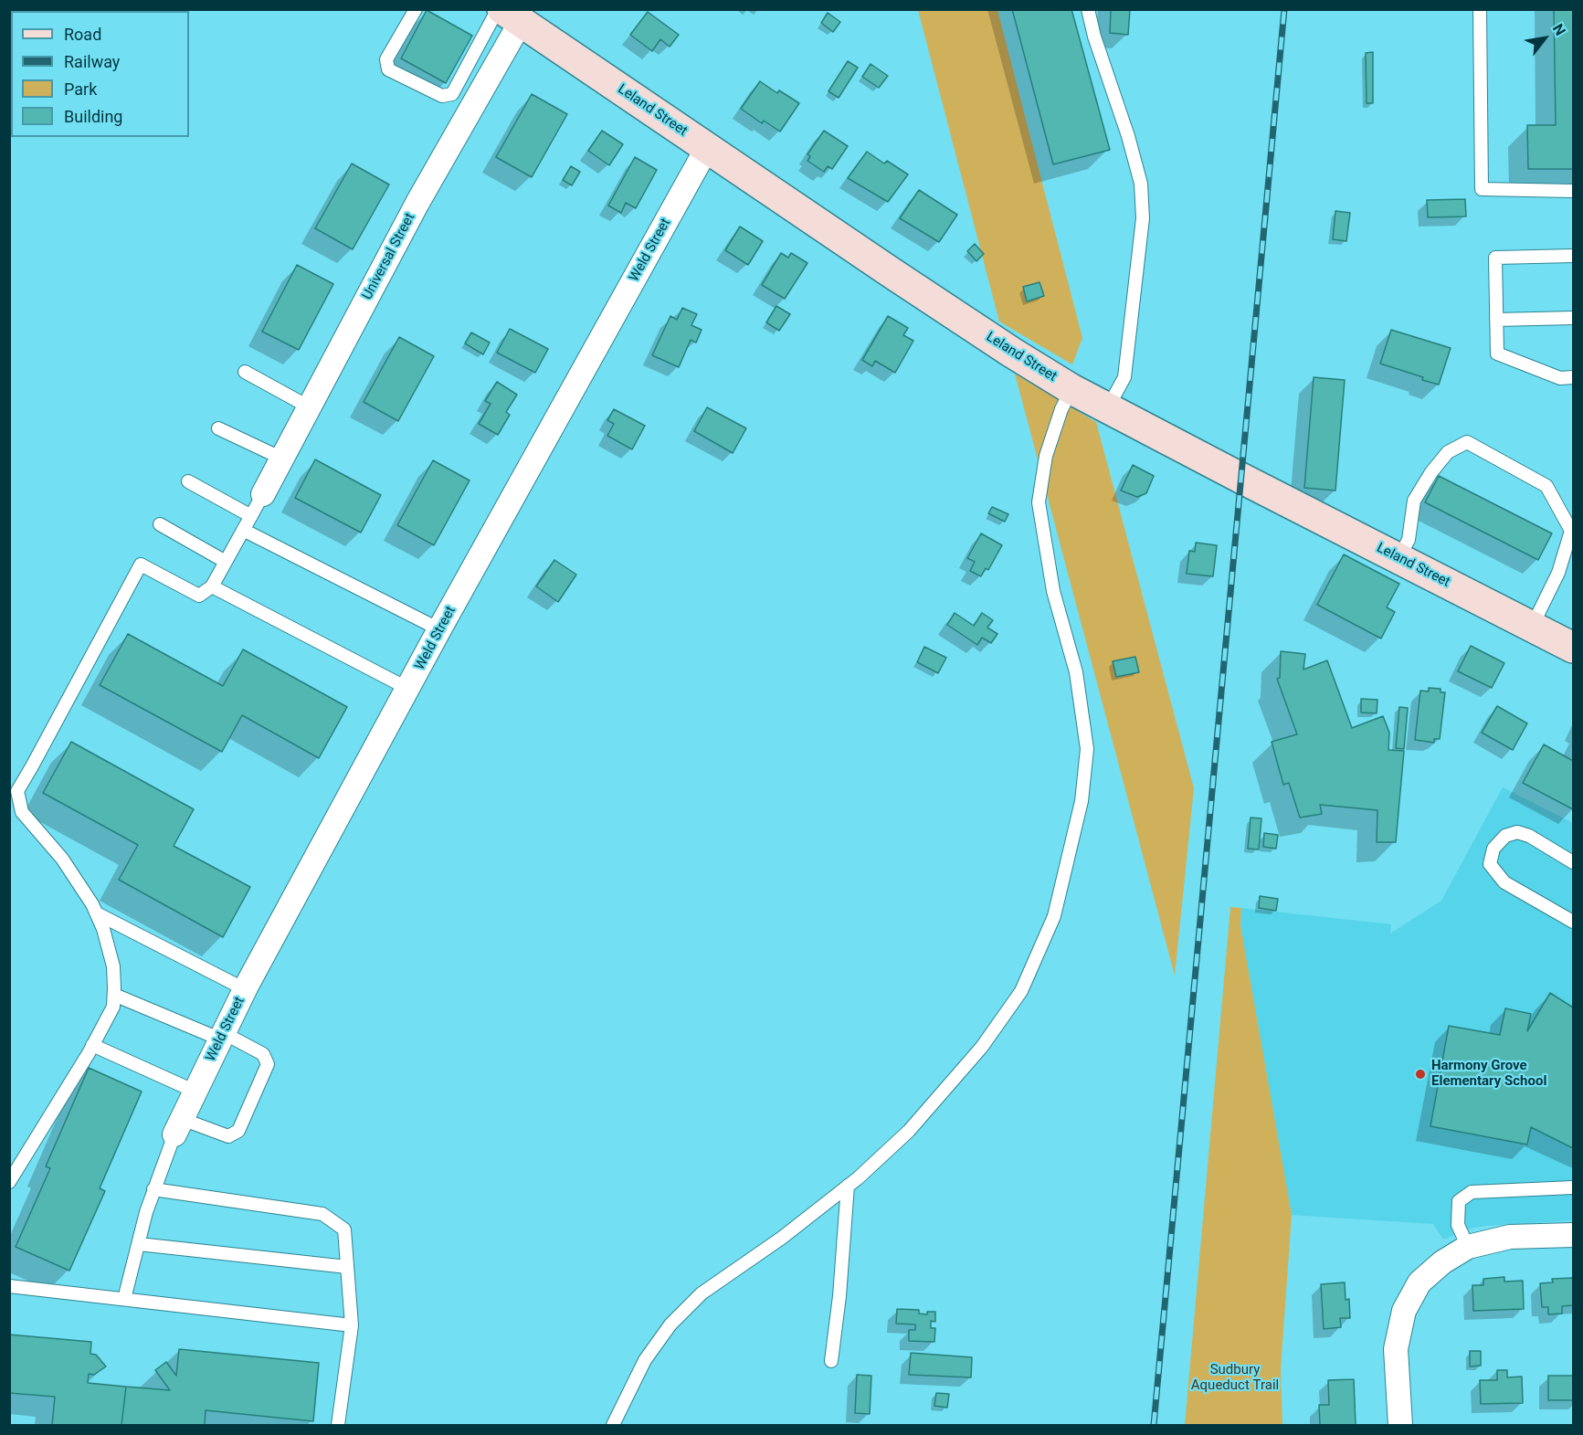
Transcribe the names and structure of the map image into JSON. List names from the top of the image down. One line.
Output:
{"streets":{"street":["Leland Street","Weld Street","Universal Street"]},"crossings":[["Leland Street","Weld Street"],["Leland Street","Universal Street"]],"parks":["Sudbury Aqueduct Trail"],"places":["Harmony Grove Elementary School"],"legend":["Road","Railway","Park","Building"],"north":"top right"}
